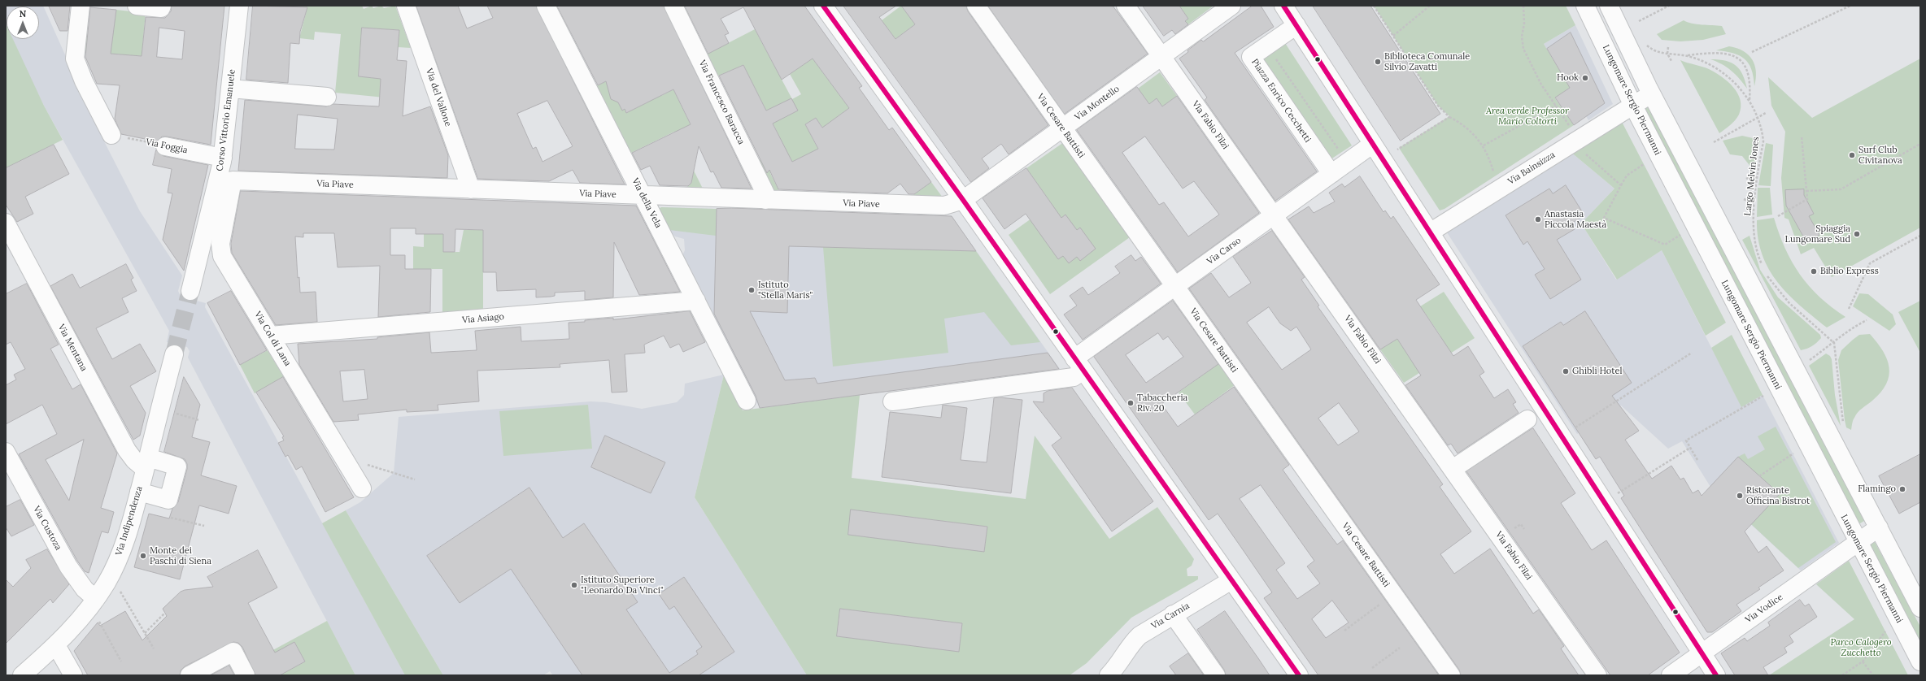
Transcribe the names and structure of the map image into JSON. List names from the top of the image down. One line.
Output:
{"streets":{"street":["Via del Vallone","Lungomare Sergio Piermanni","Piazza Enrico Cecchetti","Via Francesco Baracca","Via Montello","Corso Vittorio Emanuele","Via Fabio Filzi","Via Cesare Battisti","Via Foggia","Via Bainsizza","Via Piave","Via della Vela","Via Carso","Via Asiago","Via Col di Lana","Via Mentana","Via Indipendenza","Via Custoza","Via Vodice","Via Carnia"],"path":["Largo Melvin Jones"]},"crossings":[["Via del Vallone","Via Piave"],["Lungomare Sergio Piermanni","Via Bainsizza"],["Lungomare Sergio Piermanni","Via Vodice"],["Piazza Enrico Cecchetti","Via Carso"],["Via Francesco Baracca","Via Piave"],["Via Montello","Via Fabio Filzi"],["Via Montello","Via Cesare Battisti"],["Via Montello","Via Piave"],["Corso Vittorio Emanuele","Via Foggia"],["Corso Vittorio Emanuele","Via Piave"],["Corso Vittorio Emanuele","Via Col di Lana"],["Via Fabio Filzi","Via Carso"],["Via Cesare Battisti","Via Carso"],["Via Piave","Via della Vela"],["Via Piave","Via Col di Lana"],["Via della Vela","Via Asiago"],["Via Asiago","Via Col di Lana"],["Via Mentana","Via Indipendenza"],["Via Indipendenza","Via Custoza"]],"parks":["Area verde Professor Mario Coltorti","Parco Calogero Zucchetto"],"places":["Biblioteca Comunale Silvio Zavatti","Hook","Surf Club Civitanova","Anastasia Piccola Maestà","Spiaggia Lungomare Sud","Biblio Express","Istituto \"Stella Maris\"","Ghibli Hotel","Tabaccheria Riv. 20","Flamingo","Ristorante Officina Bistrot","Monte dei Paschi di Siena","Istituto Superiore \"Leonardo Da Vinci\""],"north":"top"}
